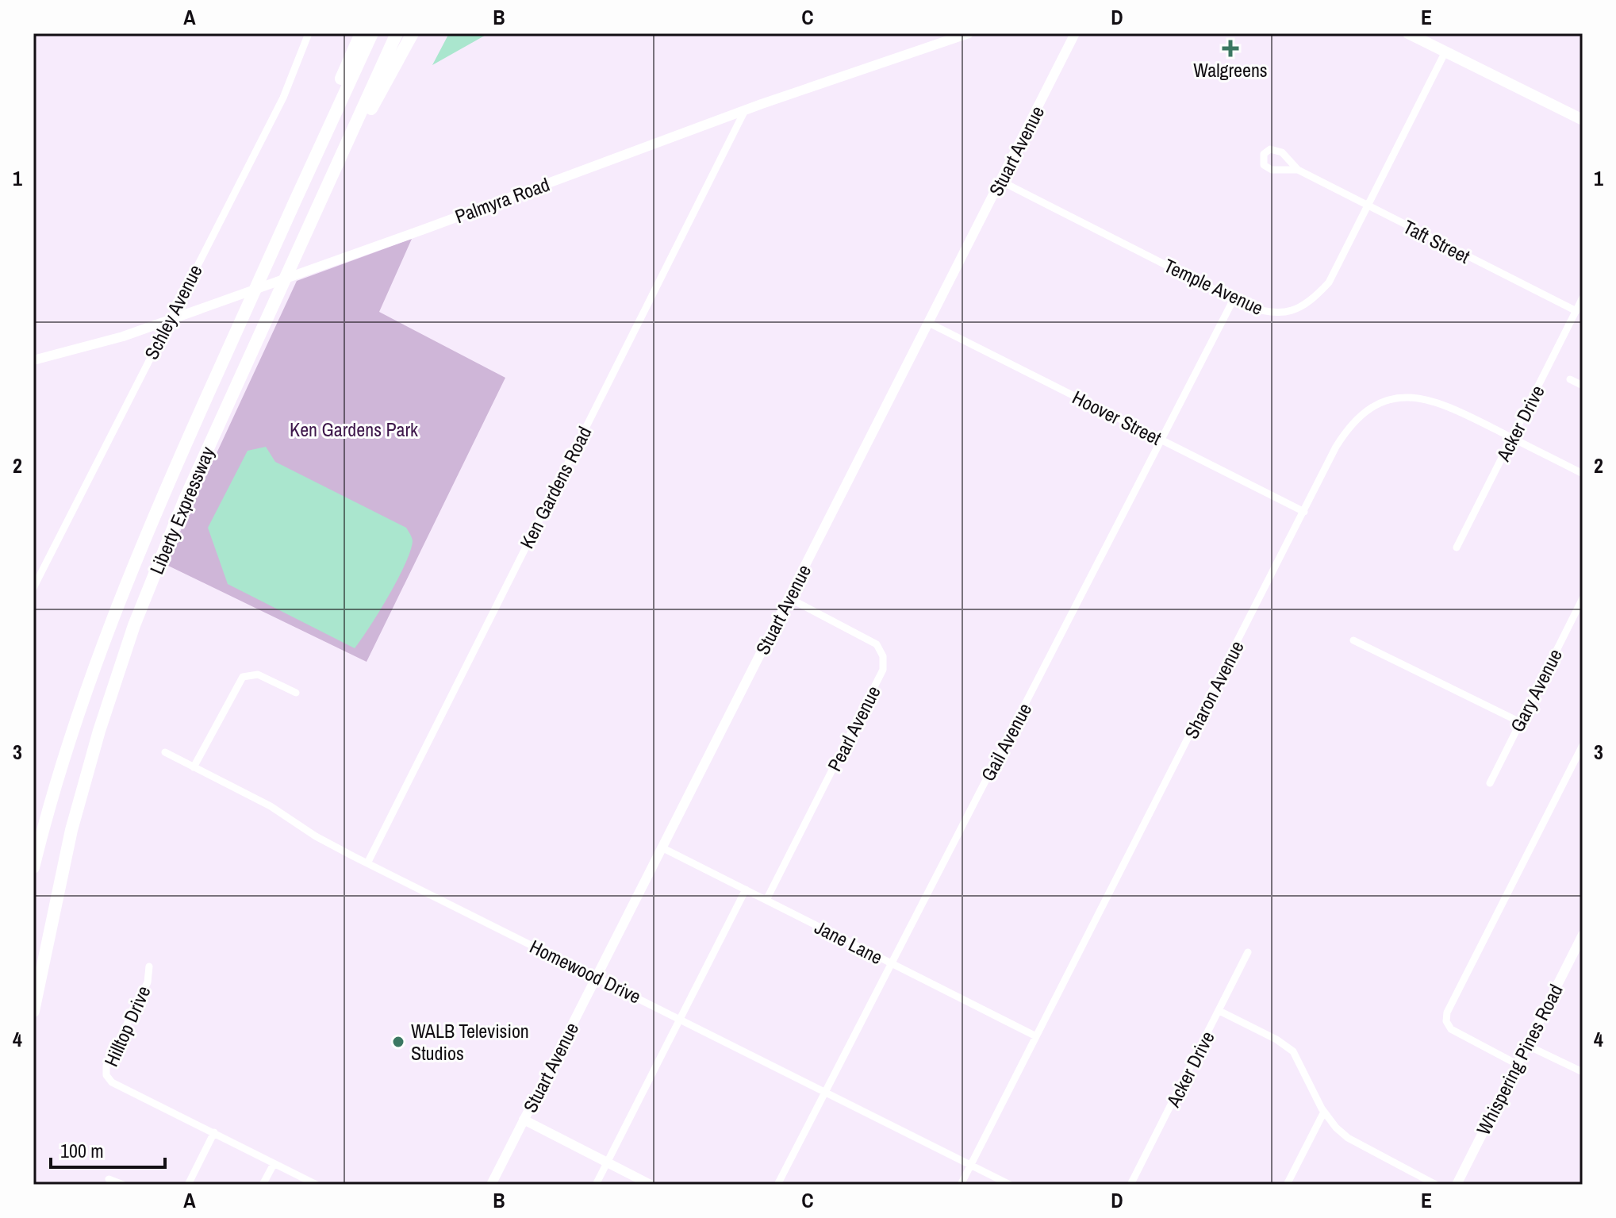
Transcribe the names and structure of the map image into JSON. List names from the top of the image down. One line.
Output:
{"streets":{"highway":["Liberty Expressway"],"street":["Stuart Avenue","Palmyra Road","Taft Street","Temple Avenue","Schley Avenue","Hoover Street","Acker Drive","Ken Gardens Road","Sharon Avenue","Gary Avenue","Pearl Avenue","Gail Avenue","Jane Lane","Homewood Drive","Hilltop Drive","Whispering Pines Road"]},"crossings":[["Stuart Avenue","Temple Avenue"],["Stuart Avenue","Hoover Street"],["Stuart Avenue","Pearl Avenue"],["Stuart Avenue","Jane Lane"],["Stuart Avenue","Homewood Drive"],["Palmyra Road","Schley Avenue"],["Palmyra Road","Ken Gardens Road"],["Taft Street","Temple Avenue"],["Taft Street","Acker Drive"],["Temple Avenue","Gail Avenue"],["Hoover Street","Sharon Avenue"],["Hoover Street","Gail Avenue"],["Acker Drive","Sharon Avenue"],["Ken Gardens Road","Homewood Drive"],["Sharon Avenue","Jane Lane"],["Sharon Avenue","Homewood Drive"],["Pearl Avenue","Jane Lane"],["Gail Avenue","Jane Lane"],["Gail Avenue","Homewood Drive"]],"parks":["Ken Gardens Park"],"places":{"health":["Walgreens"],"other":["WALB Television Studios"]},"scale_bar":"100 m","grid":{"columns":["A","B","C","D","E"],"rows":["1","2","3","4"]}}
